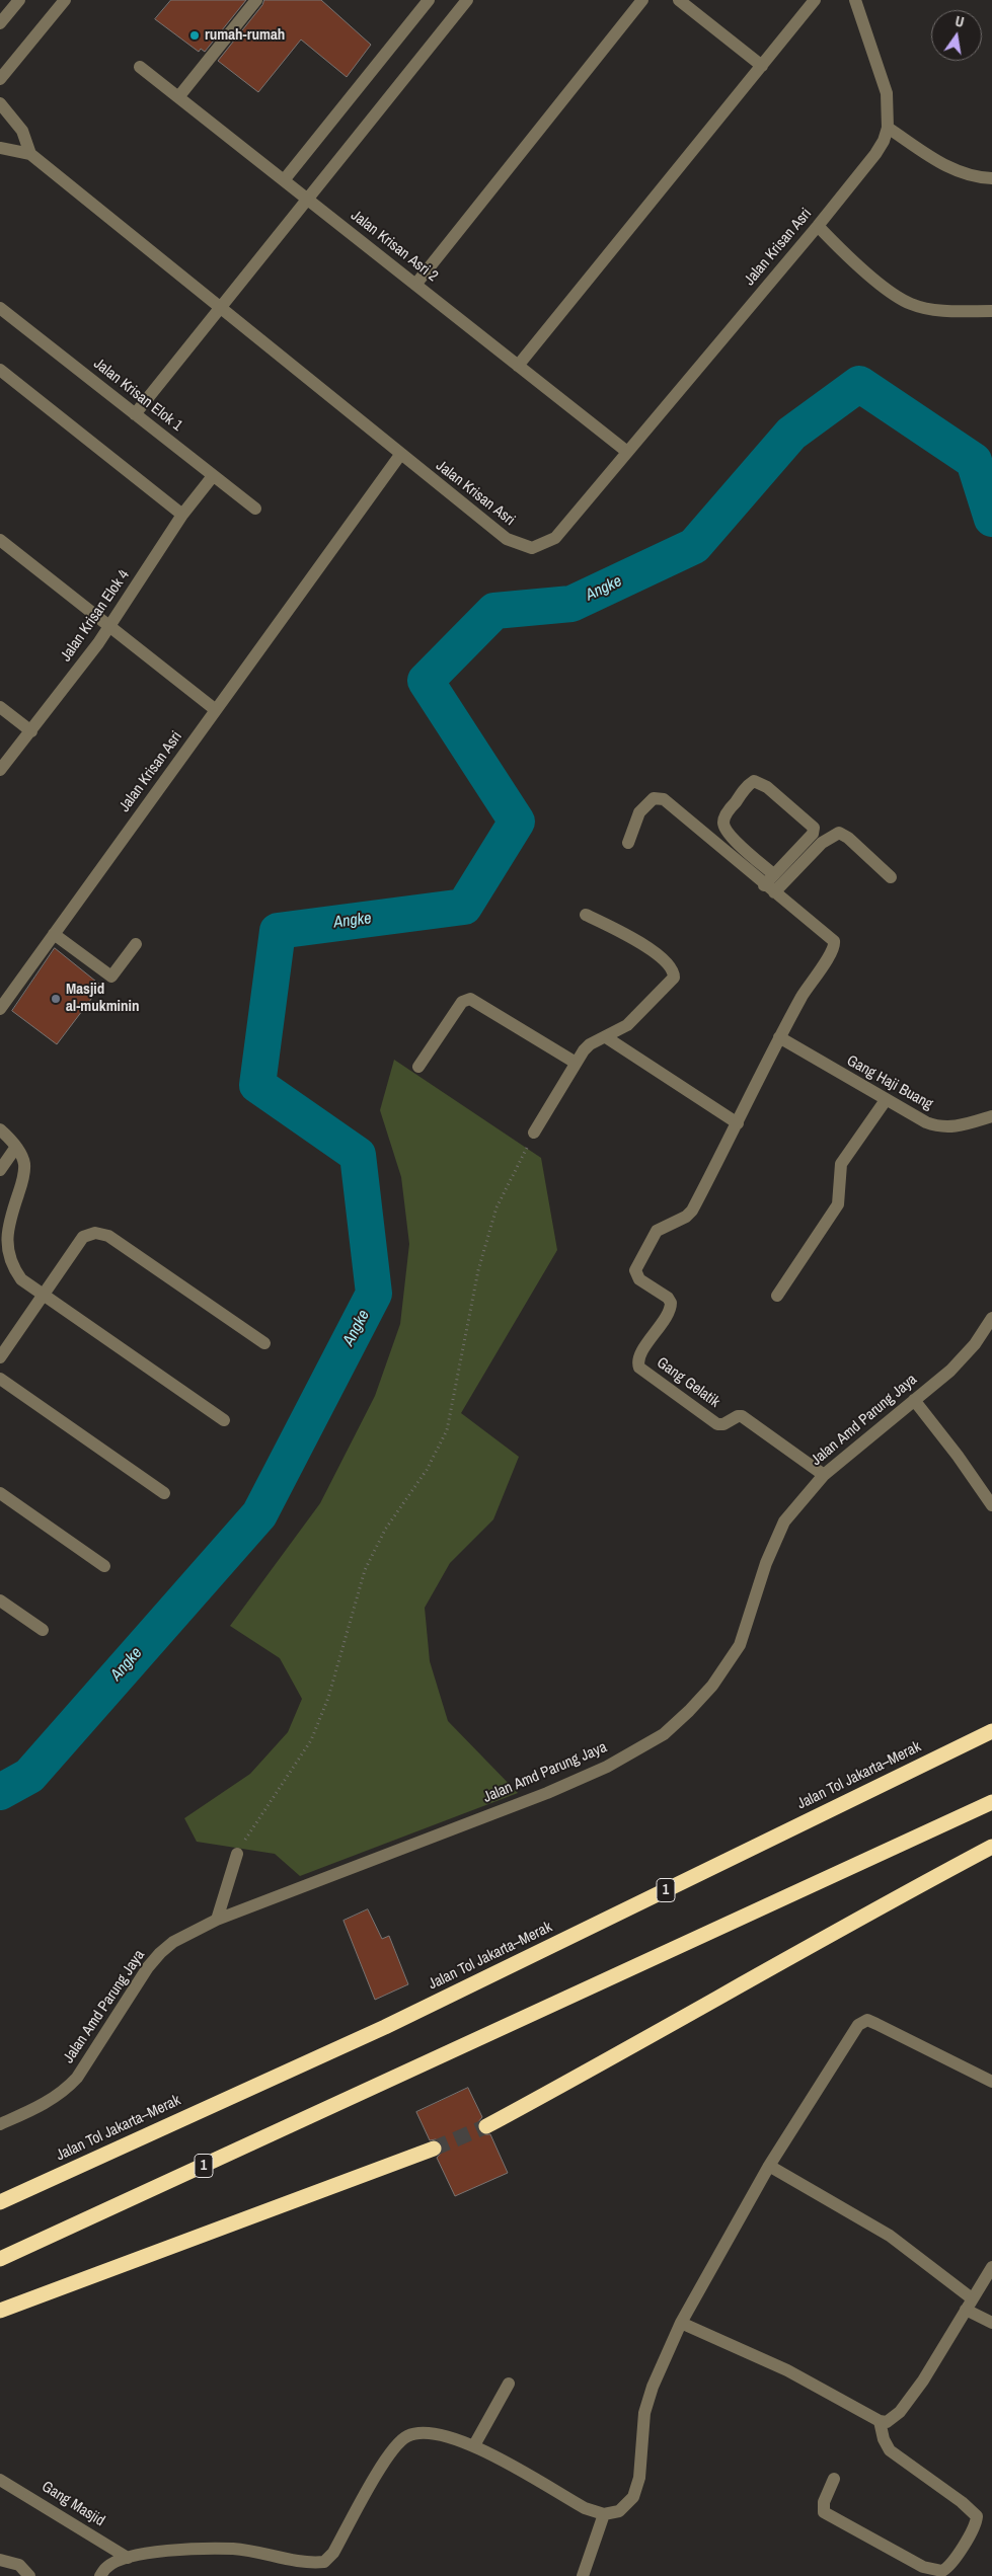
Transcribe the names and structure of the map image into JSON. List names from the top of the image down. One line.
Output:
{"streets":{"highway":["Jalan Tol Jakarta–Merak","1"],"street":["Jalan Krisan Asri 2","Jalan Krisan Asri","Jalan Krisan Elok 1","Jalan Krisan Elok 4","Gang Haji Buang","Gang Gelatik","Jalan Amd Parung Jaya","Gang Masjid"]},"crossings":[["Jalan Krisan Asri 2","Jalan Krisan Asri"],["Jalan Krisan Elok 1","Jalan Krisan Elok 4"],["Gang Gelatik","Jalan Amd Parung Jaya"]],"water":["Angke"],"places":["rumah-rumah","Masjid al-mukminin"],"north":"top"}
